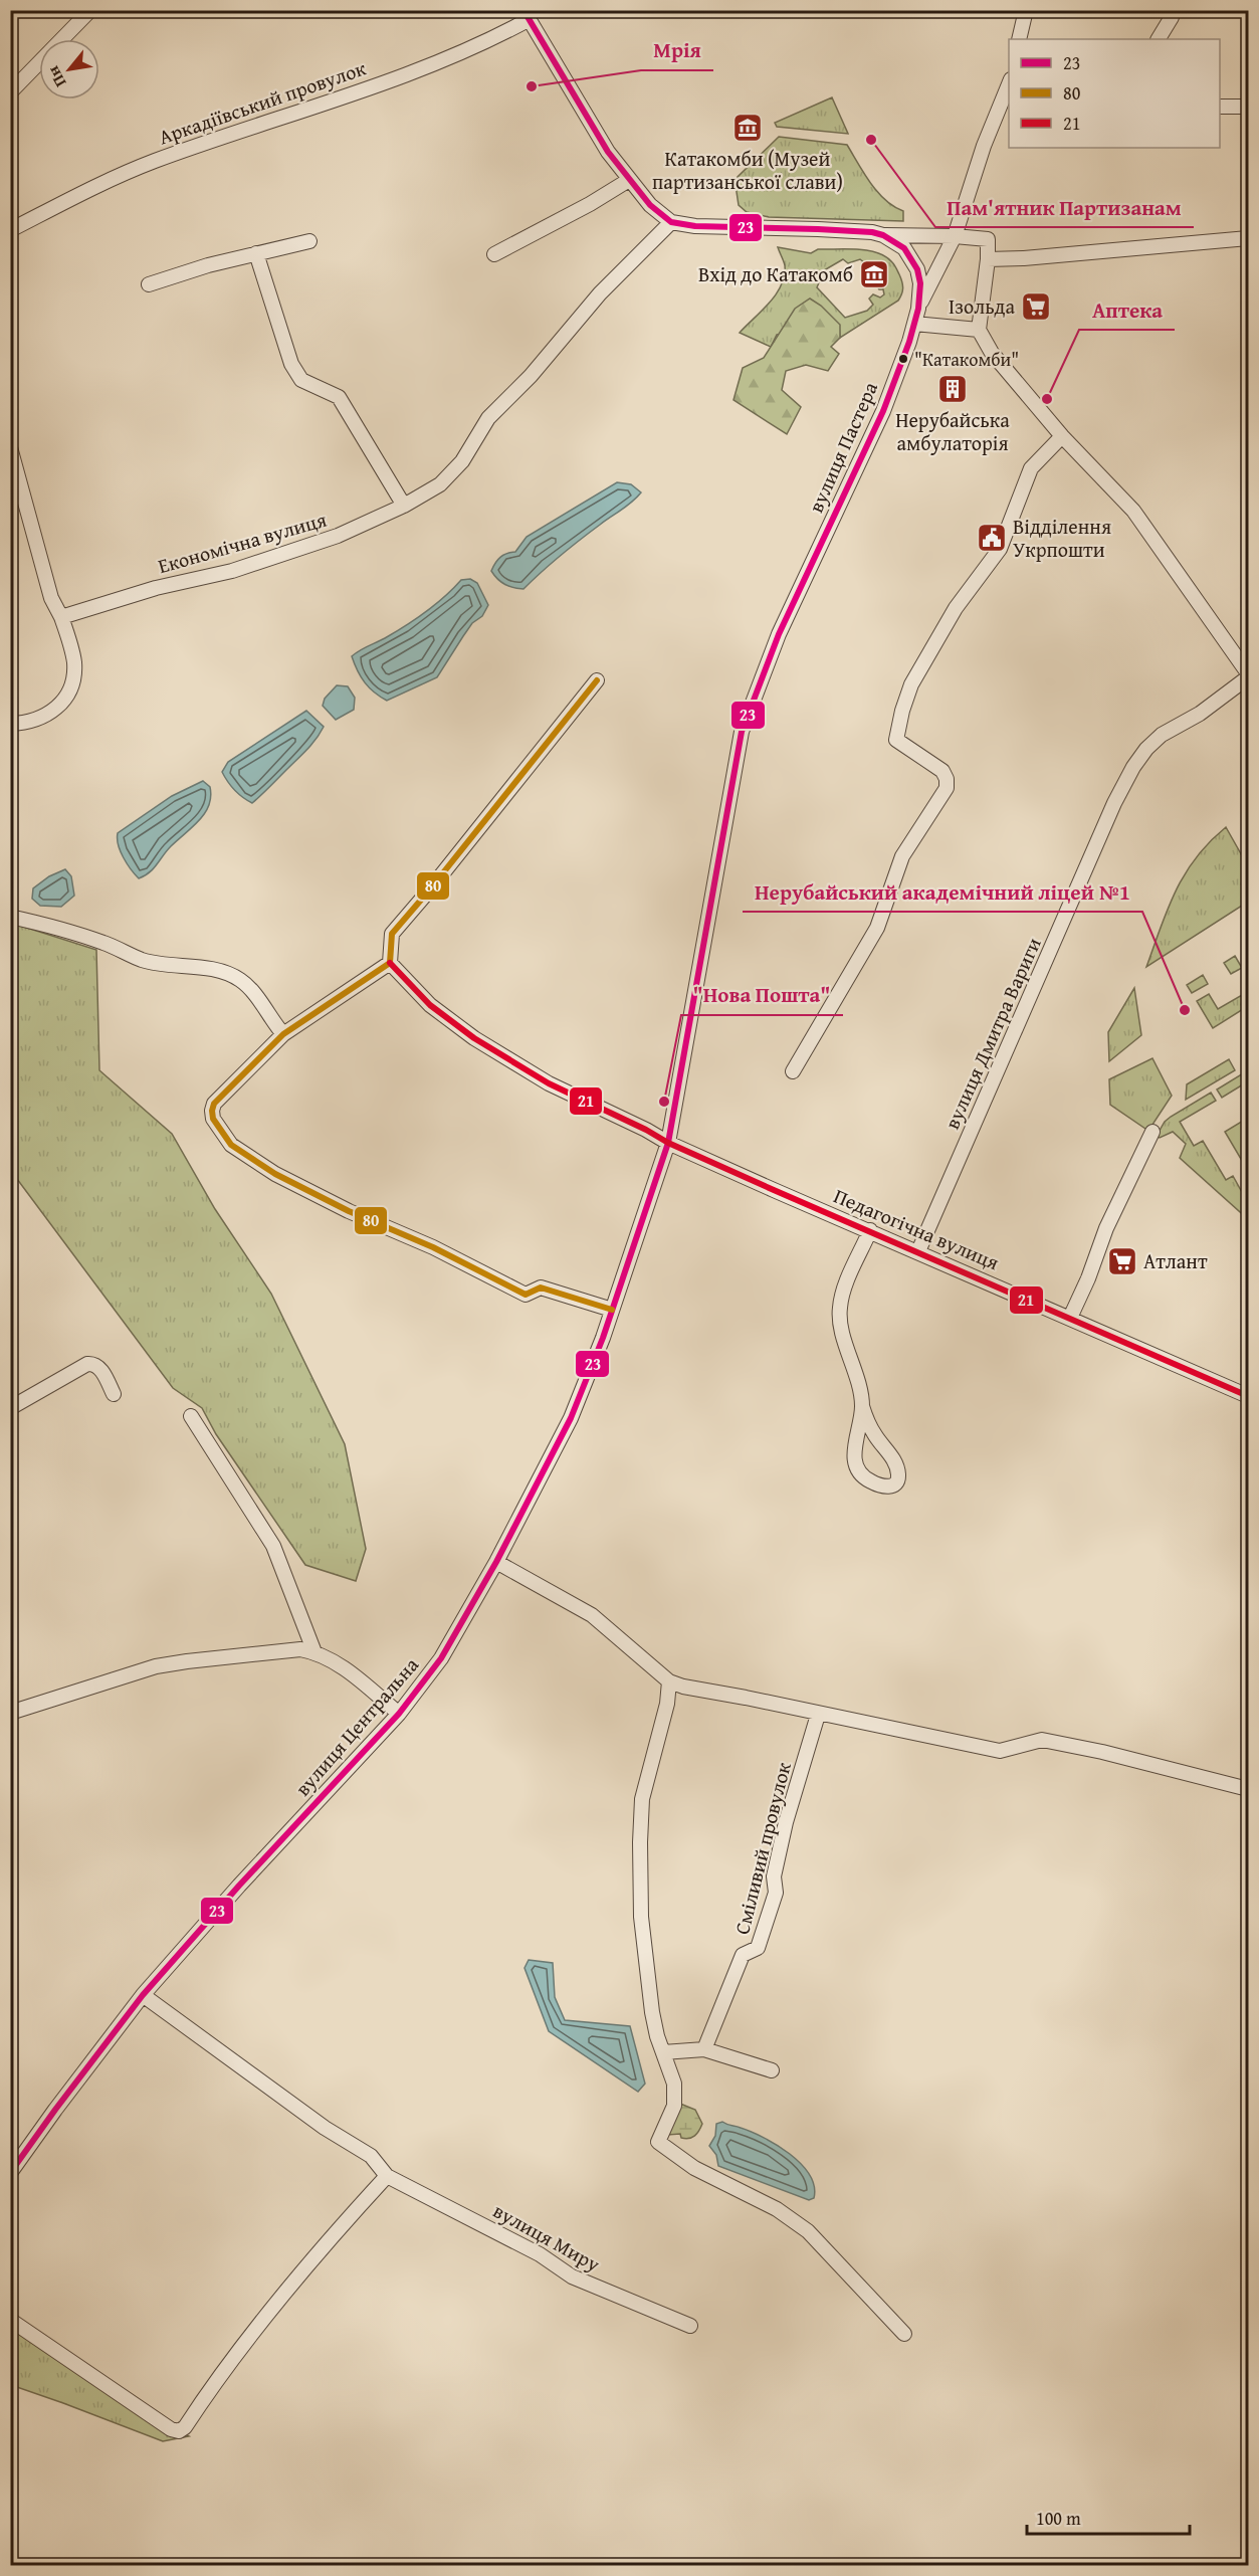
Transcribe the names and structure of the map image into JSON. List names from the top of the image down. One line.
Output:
{"streets":{"street":["Аркадіївський провулок","вулиця Пастера","Економічна вулиця","вулиця Дмитра Вариги","Педагогічна вулиця","вулиця Центральна","Сміливий провулок","вулиця Миру"]},"crossings":[["вулиця Пастера","Економічна вулиця"],["вулиця Пастера","Педагогічна вулиця"],["вулиця Пастера","вулиця Центральна"],["вулиця Дмитра Вариги","Педагогічна вулиця"],["Педагогічна вулиця","вулиця Центральна"],["вулиця Центральна","вулиця Миру"]],"places":{"other":["Мрія","Пам'ятник Партизанам","\"Катакомби\"","Аптека","Нерубайський академічний ліцей №1","\"Нова Пошта\""],"museum":["Катакомби (Музей партизанської слави)","Вхід до Катакомб"],"supermarket":["Ізольда","Атлант"],"building":["Нерубайська амбулаторія"],"public building":["Відділення Укрпошти"]},"lines":["transit line 23","transit line 80","transit line 21"],"legend":["23","80","21"],"scale_bar":"100 m","north":"bottom left"}
